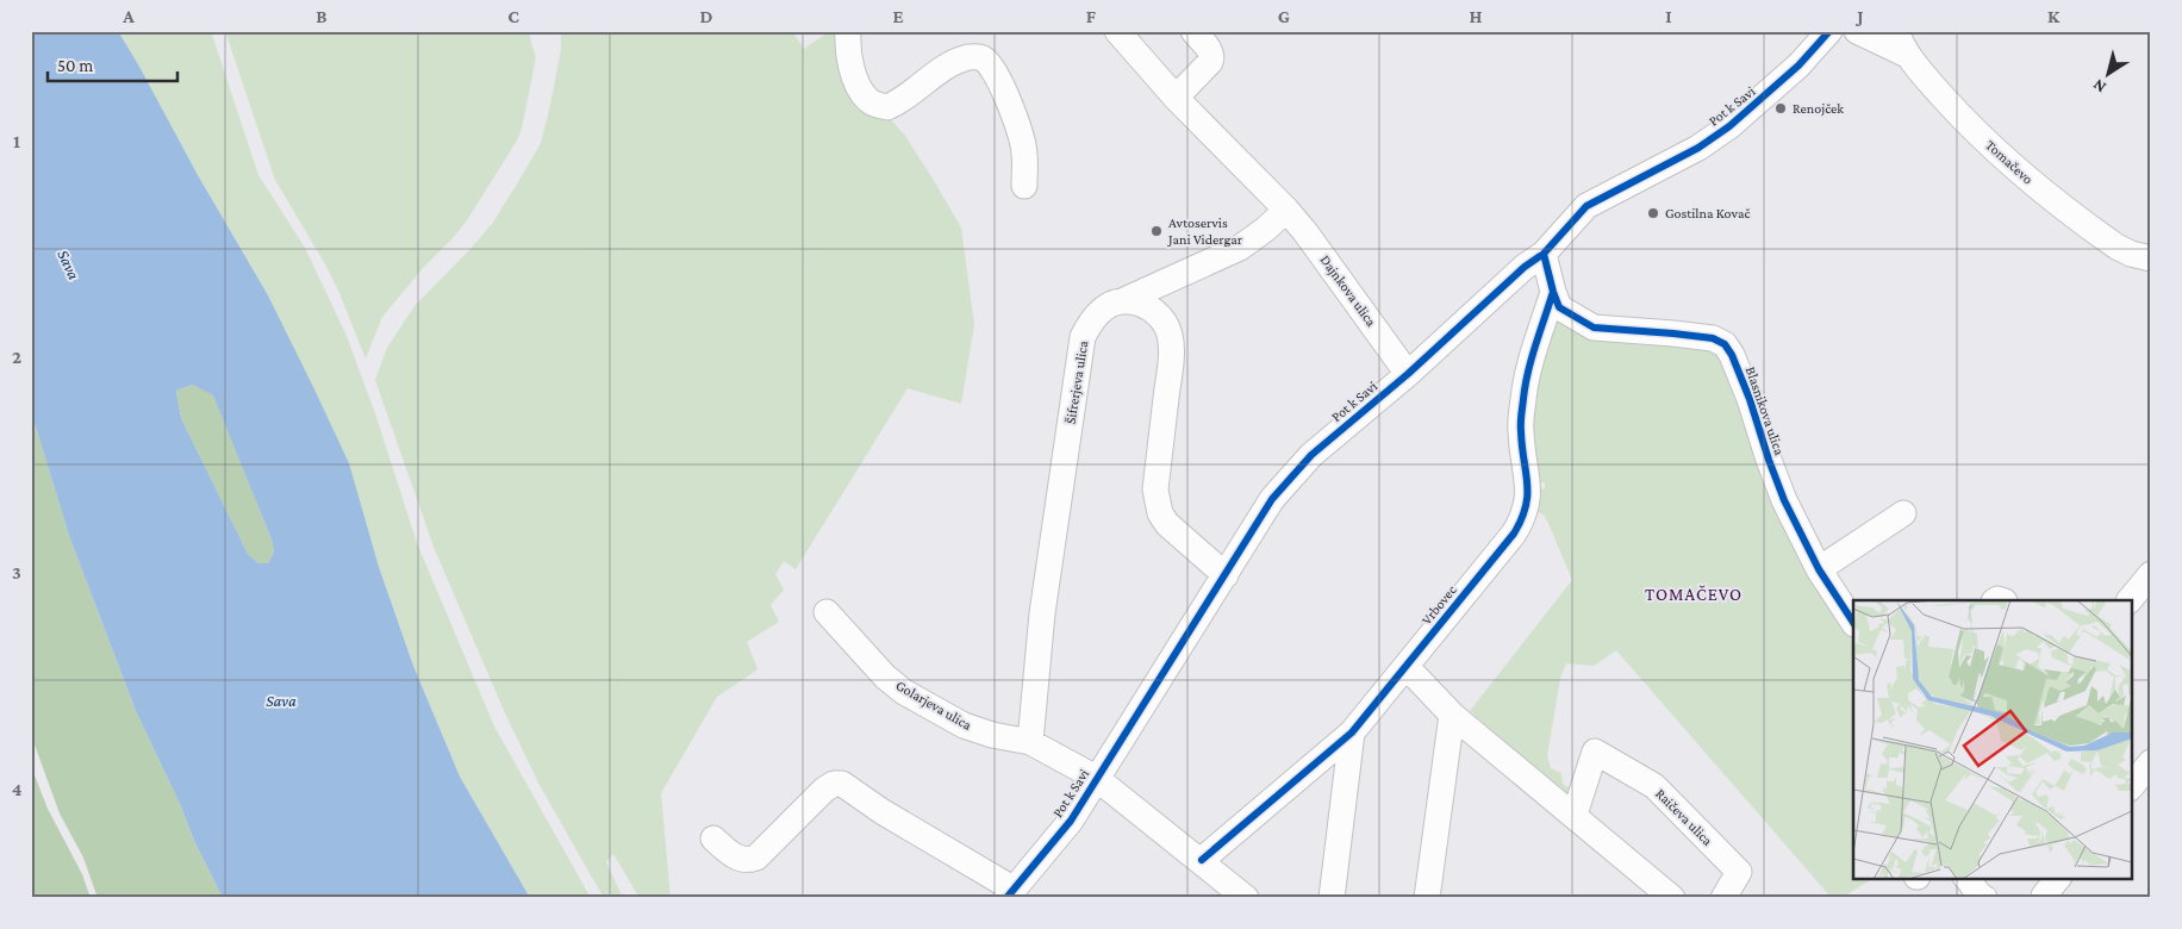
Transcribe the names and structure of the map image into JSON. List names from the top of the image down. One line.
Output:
{"streets":{"street":["Pot k Savi","Tomačevo","Dajnkova ulica","Šifrerjeva ulica","Blasnikova ulica","Vrbovec","Golarjeva ulica","Raičeva ulica"]},"crossings":[["Pot k Savi","Dajnkova ulica"],["Pot k Savi","Blasnikova ulica"],["Pot k Savi","Vrbovec"],["Pot k Savi","Golarjeva ulica"],["Šifrerjeva ulica","Golarjeva ulica"],["Blasnikova ulica","Vrbovec"]],"districts":["TOMAČEVO"],"water":["Sava"],"places":["Renojček","Gostilna Kovač","Avtoservis Jani Vidergar"],"scale_bar":"50 m","north":"bottom left","grid":{"columns":["A","B","C","D","E","F","G","H","I","J","K"],"rows":["1","2","3","4"]}}
